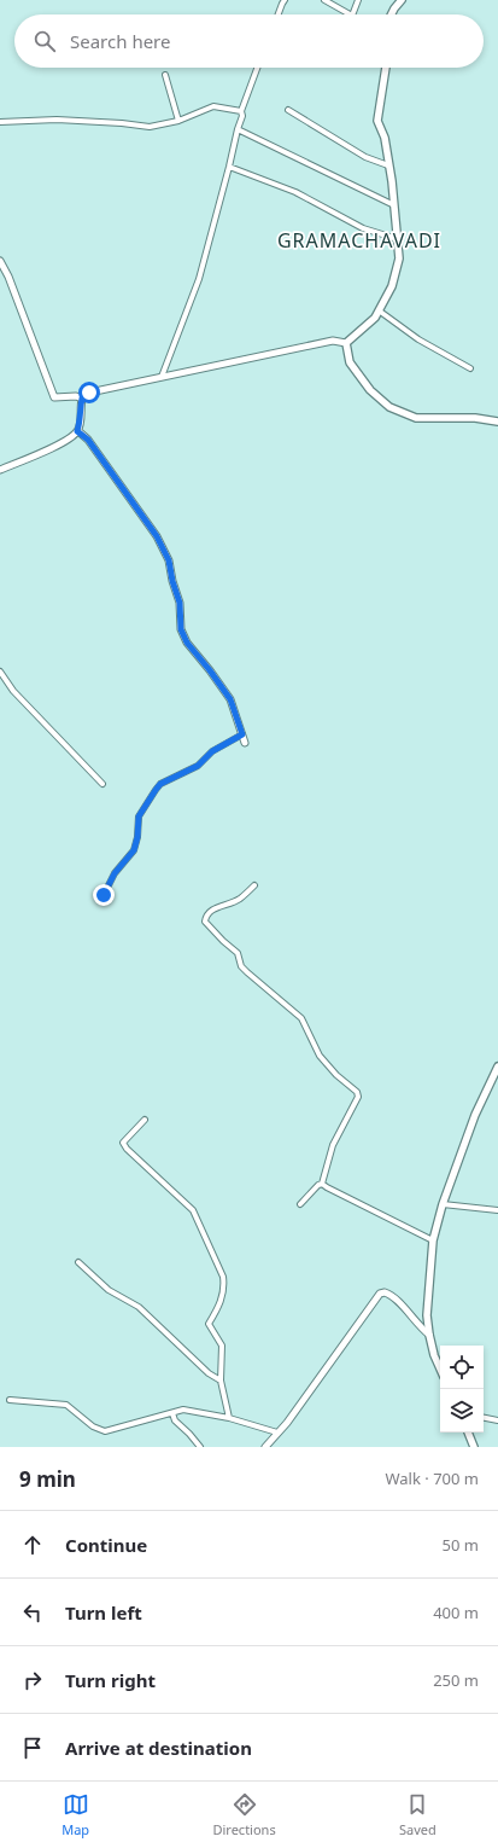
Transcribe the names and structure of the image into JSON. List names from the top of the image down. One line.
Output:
{"districts":["GRAMACHAVADI"],"page":{"search":"Search here","heading":["9 min","Walk · 700 m"],"list":[["Continue","50 m"],["Turn left","400 m"],["Turn right","250 m"],"Arrive at destination"],"nav":["Map","Directions","Saved"]}}
